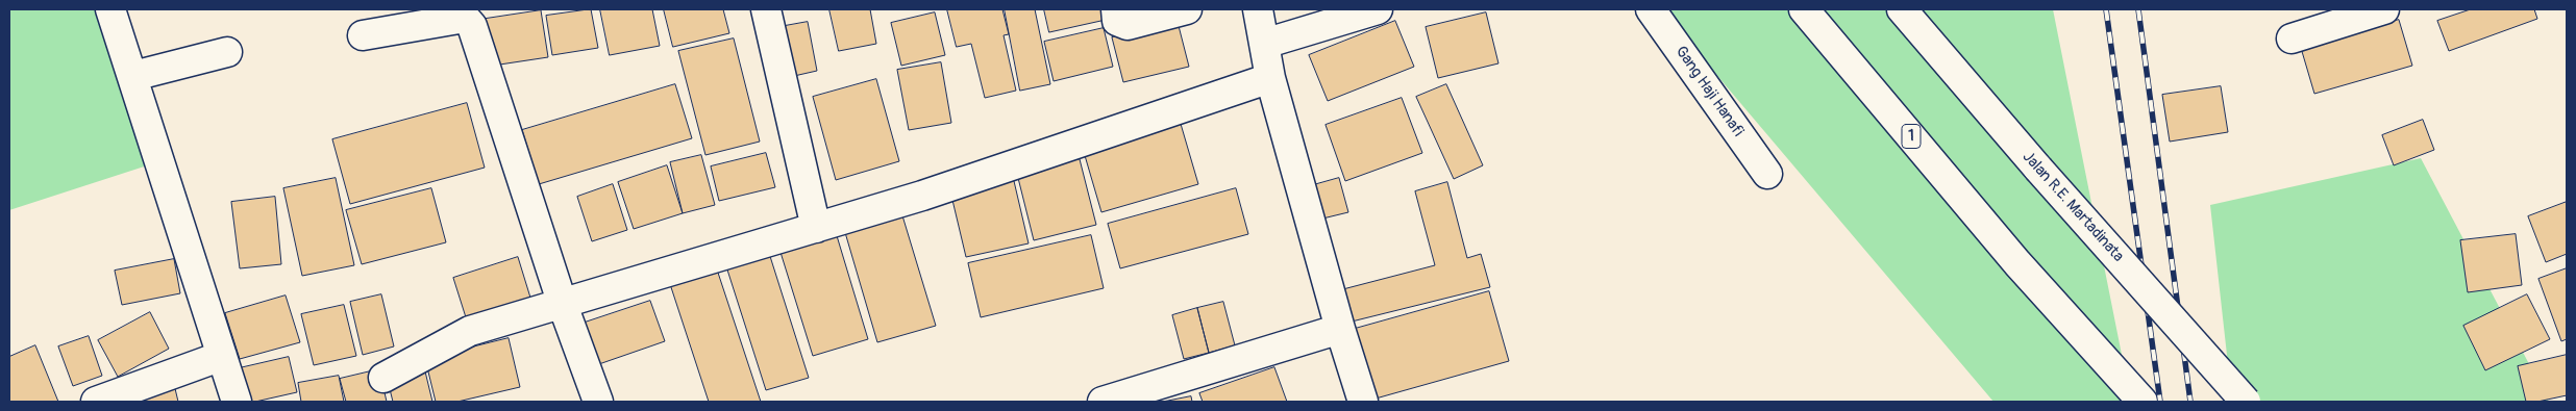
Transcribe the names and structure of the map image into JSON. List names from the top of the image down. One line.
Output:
{"streets":{"main road":["Gang Haji Hanafi","1","Jalan R.E. Martadinata"]}}
